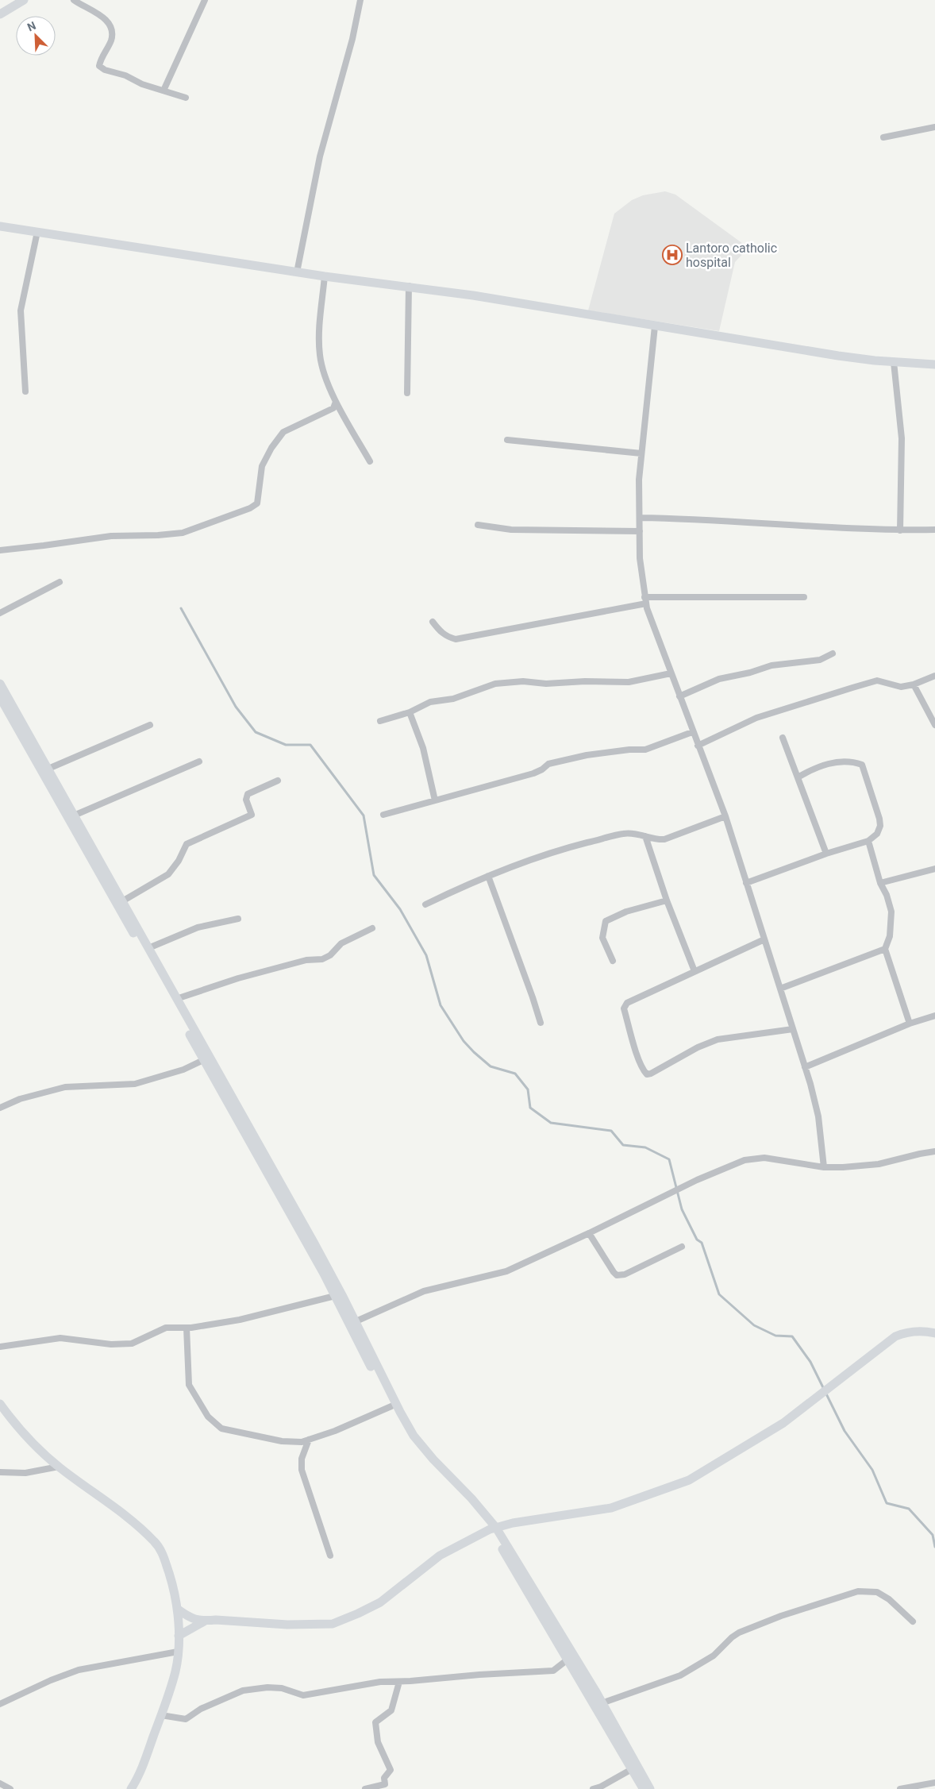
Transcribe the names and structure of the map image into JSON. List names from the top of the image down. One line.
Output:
{"places":{"hospital":["Lantoro catholic hospital"]},"north":"top left"}
